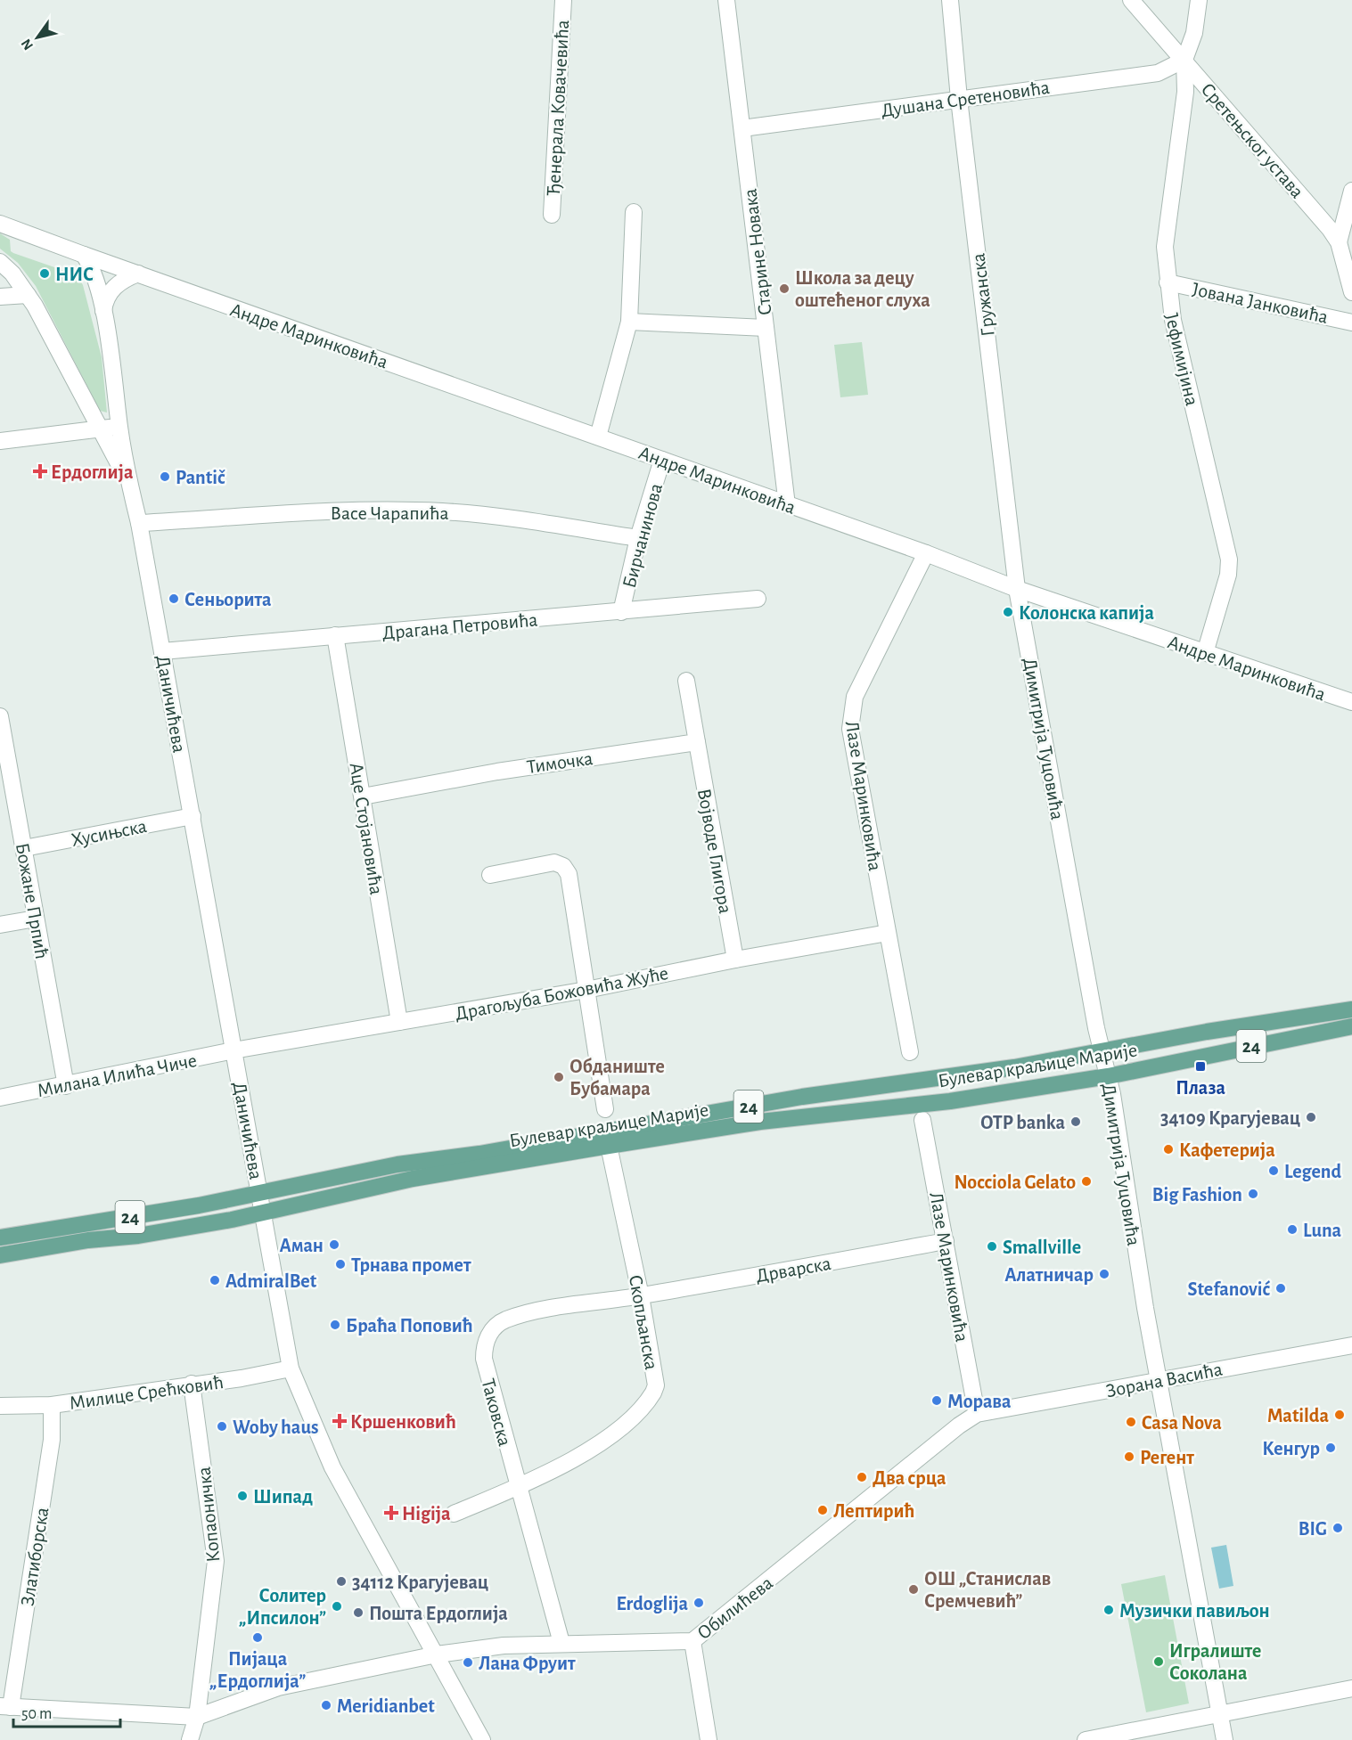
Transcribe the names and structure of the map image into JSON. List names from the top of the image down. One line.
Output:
{"streets":{"main road":["24","Булевар краљице Марије"],"street":["Душана Сретеновића","Ђенерала Ковачевића","Сретењског устава","Старине Новака","Гружанска","Јована Јанковића","Андре Маринковића","Јефимијина","Васе Чарапића","Бирчанинова","Драгана Петровића","Даничићева","Димитрија Туцовића","Тимочка","Лазе Маринковића","Аце Стојановића","Хусињска","Војводе Глигора","Божане Прпић","Драгољуба Божовића Жуће","Милана Илића Чиче","Дрварска","Скопљанска","Зорана Васића","Милице Срећковић","Таковска","Копаоничка","Златиборска","Обилићева"]},"crossings":[["Душана Сретеновића","Сретењског устава"],["Душана Сретеновића","Старине Новака"],["Душана Сретеновића","Гружанска"],["Душана Сретеновића","Јефимијина"],["Сретењског устава","Јефимијина"],["Старине Новака","Андре Маринковића"],["Гружанска","Андре Маринковића"],["Гружанска","Димитрија Туцовића"],["Јована Јанковића","Јефимијина"],["Андре Маринковића","Јефимијина"],["Андре Маринковића","Бирчанинова"],["Андре Маринковића","Даничићева"],["Андре Маринковића","Димитрија Туцовића"],["Андре Маринковића","Лазе Маринковића"],["Васе Чарапића","Бирчанинова"],["Васе Чарапића","Даничићева"],["Бирчанинова","Драгана Петровића"],["Драгана Петровића","Даничићева"],["Драгана Петровића","Аце Стојановића"],["Даничићева","Хусињска"],["Даничићева","Драгољуба Божовића Жуће"],["Даничићева","Булевар краљице Марије"],["Даничићева","Милана Илића Чиче"],["Даничићева","Милице Срећковић"],["Даничићева","Обилићева"],["Димитрија Туцовића","Булевар краљице Марије"],["Димитрија Туцовића","Зорана Васића"],["Тимочка","Аце Стојановића"],["Тимочка","Војводе Глигора"],["Лазе Маринковића","Драгољуба Божовића Жуће"],["Лазе Маринковића","Дрварска"],["Лазе Маринковића","Зорана Васића"],["Лазе Маринковића","Обилићева"],["Аце Стојановића","Драгољуба Божовића Жуће"],["Хусињска","Божане Прпић"],["Војводе Глигора","Драгољуба Божовића Жуће"],["Божане Прпић","Милана Илића Чиче"],["Драгољуба Божовића Жуће","Милана Илића Чиче"],["Булевар краљице Марије","Скопљанска"],["Дрварска","Скопљанска"],["Дрварска","Таковска"],["Скопљанска","Таковска"],["Зорана Васића","Обилићева"],["Милице Срећковић","Копаоничка"],["Милице Срећковић","Златиборска"],["Таковска","Обилићева"],["Копаоничка","Обилићева"]],"places":{"other":["НИС","Школа за децу оштећеног слуха","Pantič","Сеньорита","Колонска капија","Обданиште Бубамара","34109 Крагујевац","OTP banka","Кафетерија","Legend","Nocciola Gelato","Big Fashion","Luna","Аман","Smallville","Трнава промет","Алатничар","AdmiralBet","Stefanović","Браћа Поповић","Морава","Matilda","Casa Nova","Woby haus","Кенгур","Регент","Два срца","Шипад","Лептирић","BIG","34112 Крагујевац","ОШ „Станислав Сремчевић”","Erdoglija","Солитер „Ипсилон”","Музички павиљон","Пошта Ердоглија","Пијаца „Ердоглија”","Игралиште Соколана","Лана Фруит","Meridianbet"],"health":["Ердоглија","Кршенковић","Higija"],"transit":["Плаза"]},"scale_bar":"50 m","north":"bottom left"}
